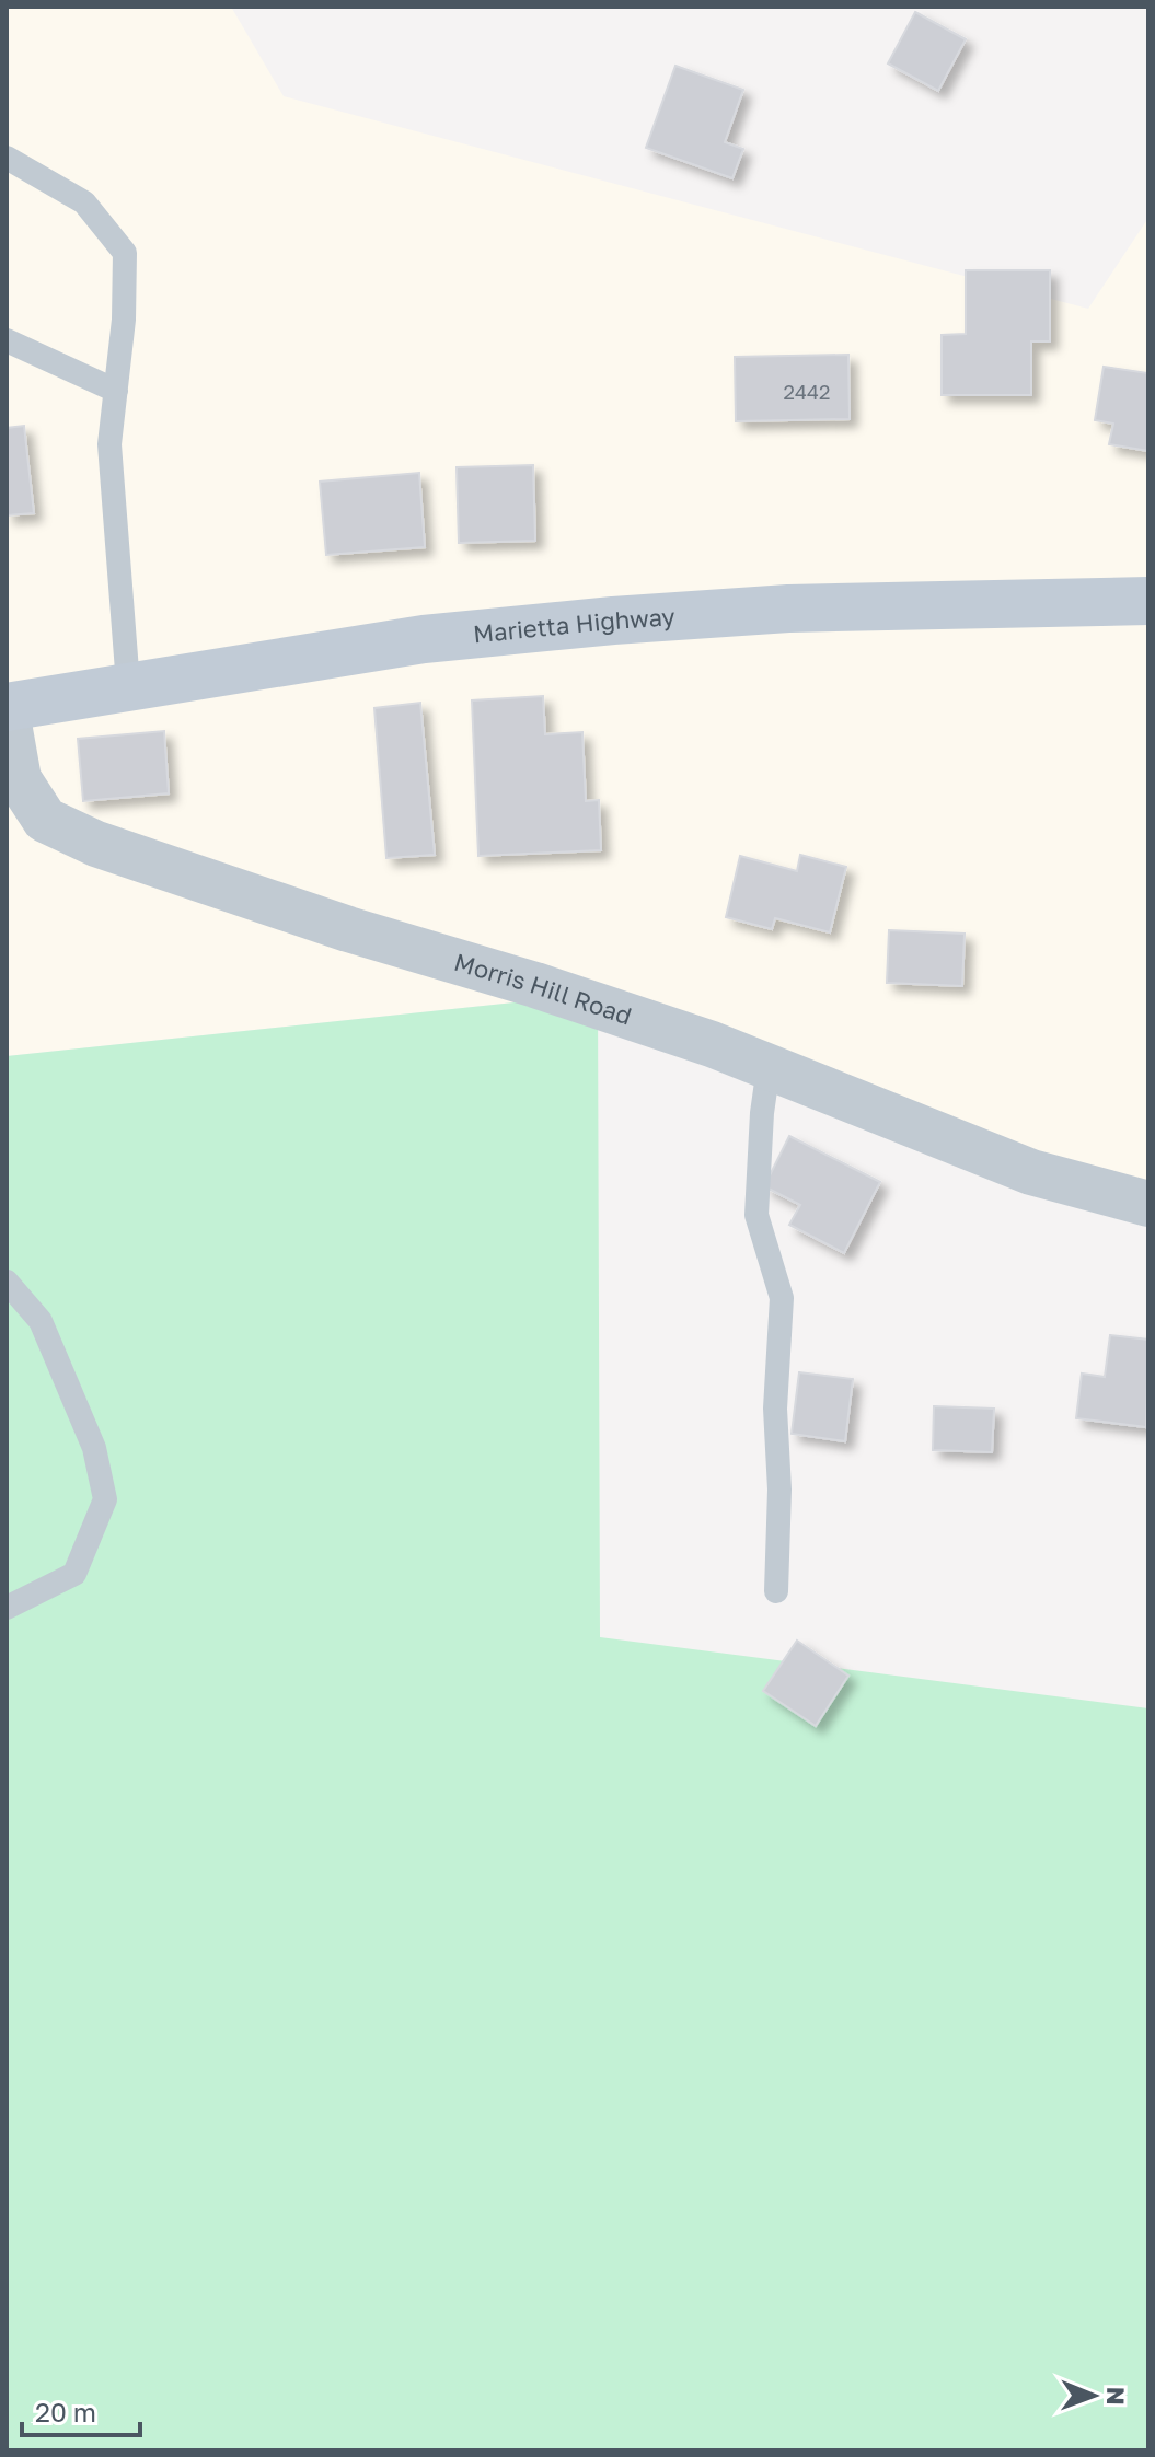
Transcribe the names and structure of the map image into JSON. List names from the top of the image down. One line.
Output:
{"streets":{"main road":["Marietta Highway"],"street":["Morris Hill Road"]},"crossings":[["Marietta Highway","Morris Hill Road"]],"house_numbers":["2442"],"scale_bar":"20 m","north":"right"}
